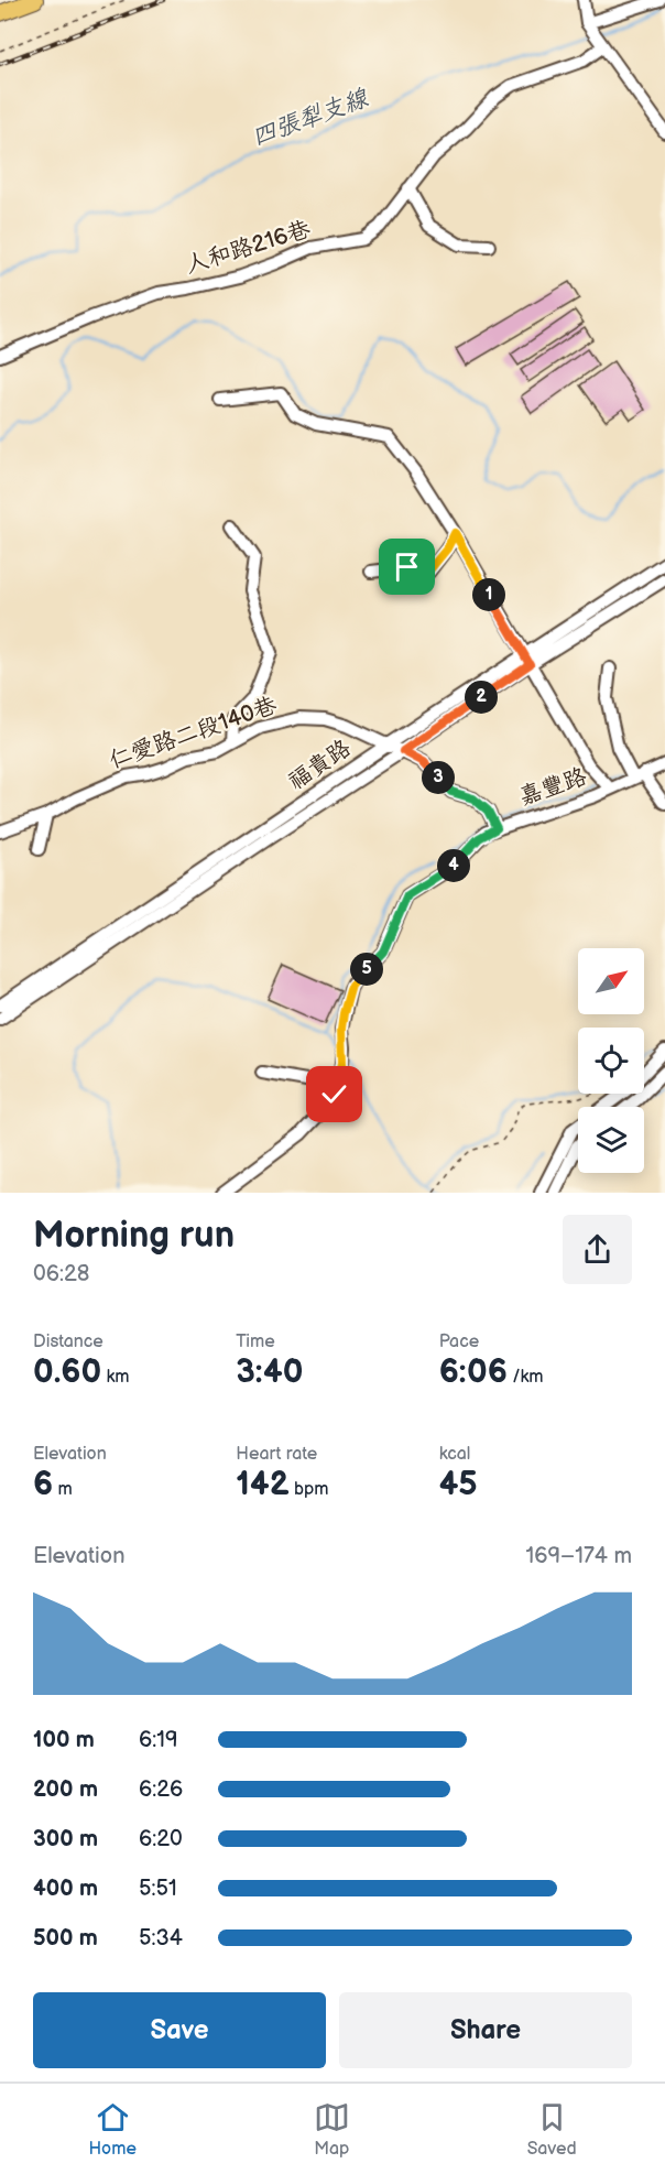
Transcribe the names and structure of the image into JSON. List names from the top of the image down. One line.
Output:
{"streets":{"street":["人和路216巷","仁愛路二段140巷","福貴路","嘉豐路"]},"crossings":[["仁愛路二段140巷","福貴路"],["仁愛路二段140巷","嘉豐路"]],"water":["四張犁支線"],"north":"top right","page":{"pins":["1","2","3","4","5"],"heading":["Morning run","06:28"],"stats":[["Distance","0.60 km"],["Time","3:40"],["Pace","6:06 /km"],["Elevation","6 m"],["Heart rate","142 bpm"],["kcal","45"]],"chart":["Elevation","169–174 m"],"list":[{"name":"100 m","note":"6:19"},{"name":"200 m","note":"6:26"},{"name":"300 m","note":"6:20"},{"name":"400 m","note":"5:51"},{"name":"500 m","note":"5:34"}],"buttons":["Save","Share"],"tabs":["Home","Map","Saved"]}}
